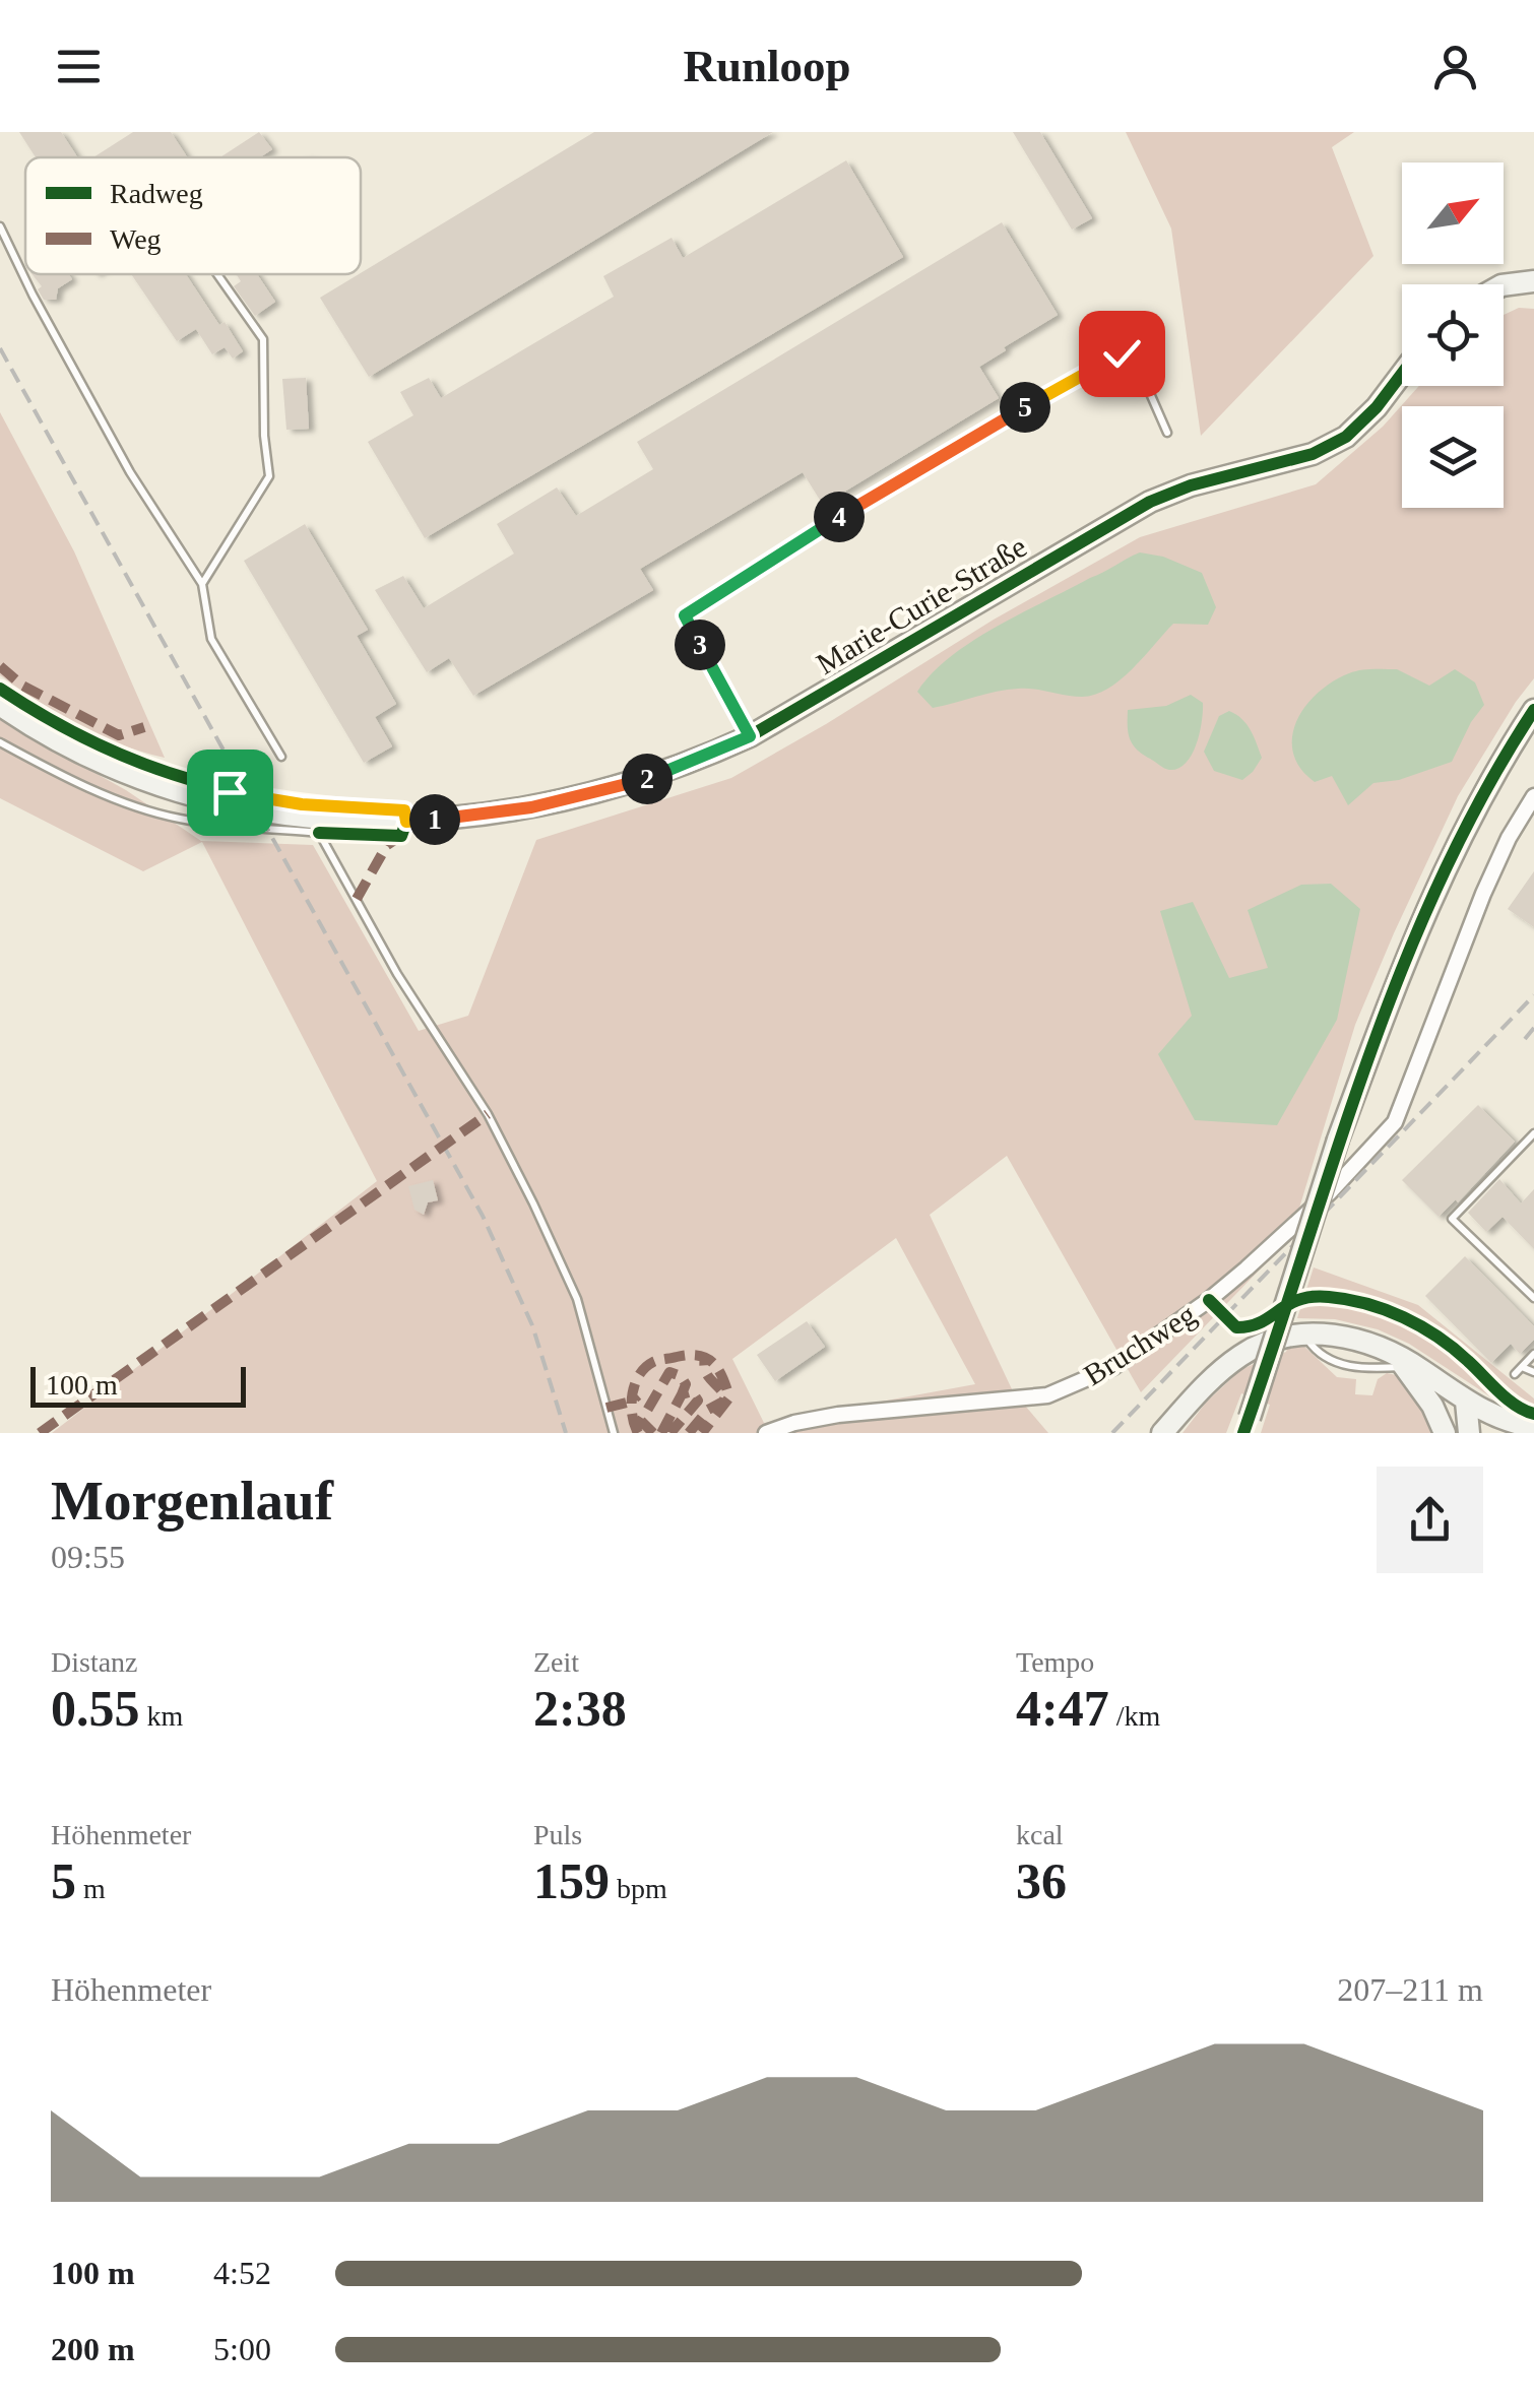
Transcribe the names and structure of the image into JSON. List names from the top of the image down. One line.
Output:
{"streets":{"main road":["Marie-Curie-Straße"],"street":["Bruchweg"]},"legend":["Radweg","Weg"],"scale_bar":"100 m","north":"top right","page":{"header":"Runloop","pins":["5","4","3","2","1"],"scale":"100 m","heading":["Morgenlauf","09:55"],"stats":[["Distanz","0.55 km"],["Zeit","2:38"],["Tempo","4:47 /km"],["Höhenmeter","5 m"],["Puls","159 bpm"],["kcal","36"]],"chart":["Höhenmeter","207–211 m"],"list":[{"name":"100 m","note":"4:52"},{"name":"200 m","note":"5:00"}]}}
